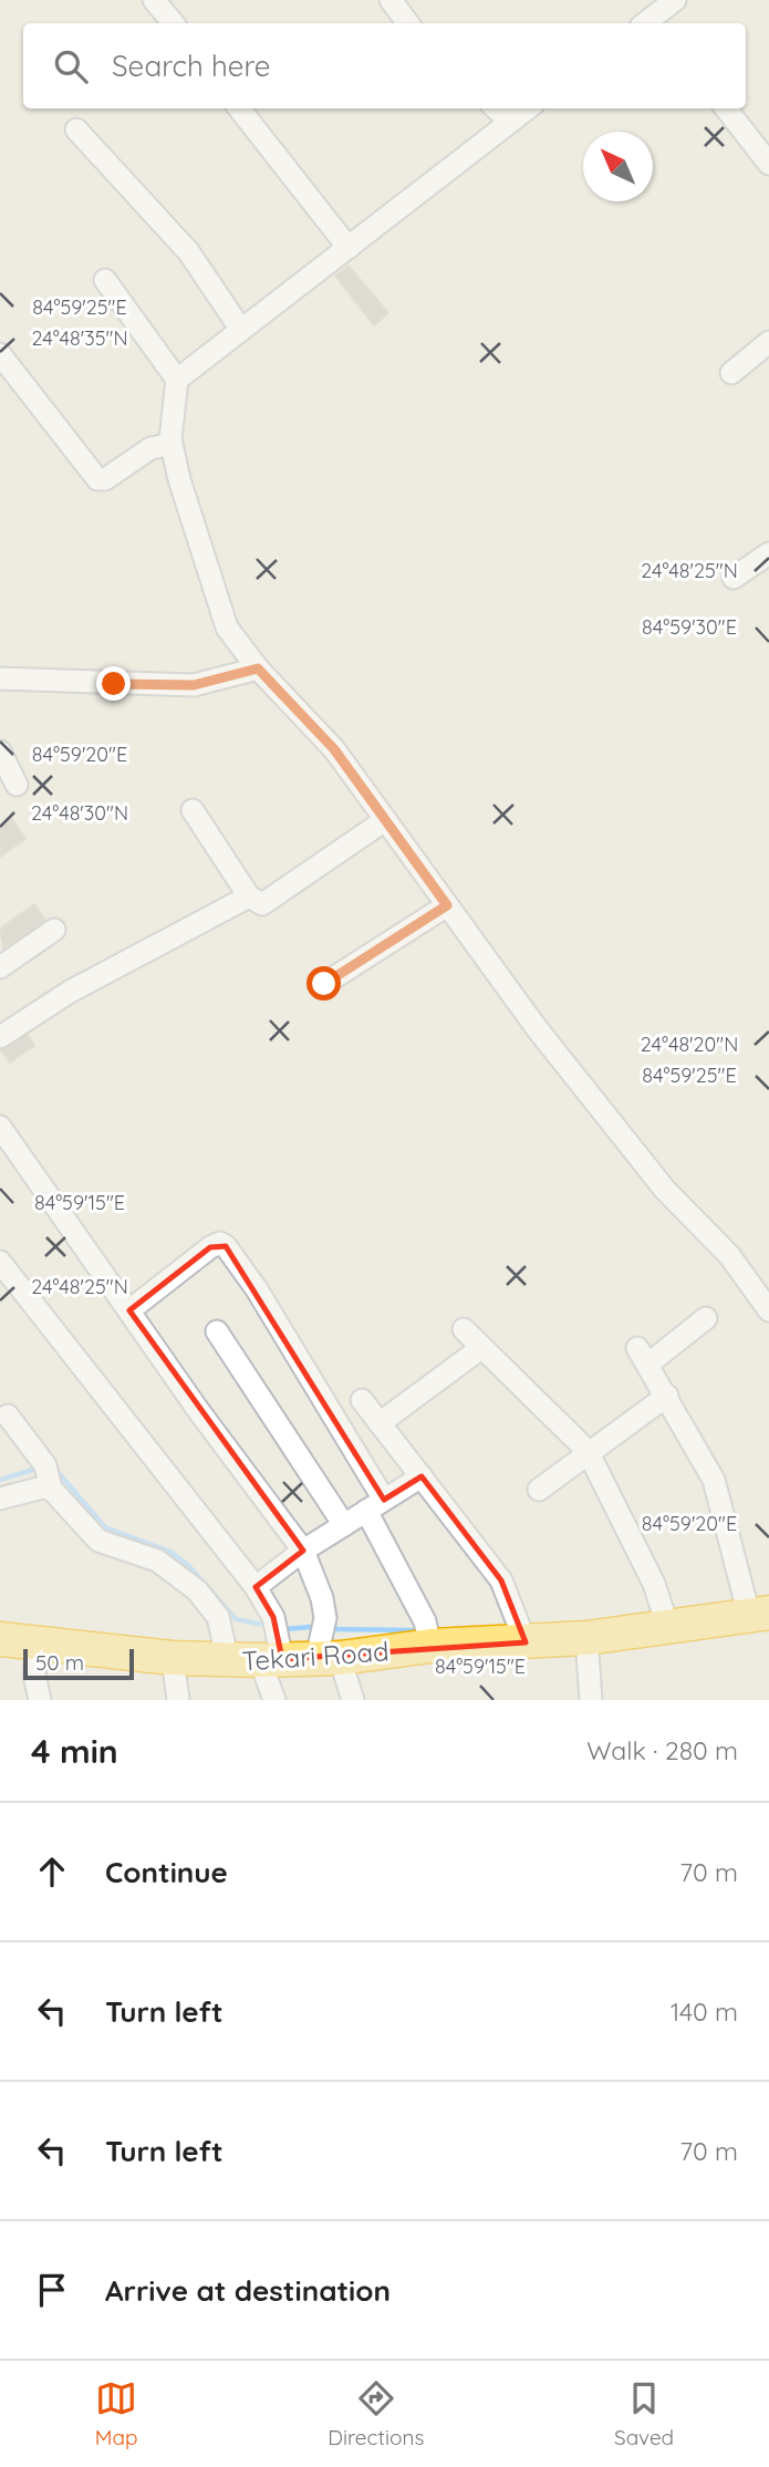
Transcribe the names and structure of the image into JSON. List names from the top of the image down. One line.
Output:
{"streets":{"highway":["Tekari Road"]},"scale_bar":"50 m","north":"top left","page":{"search":"Search here","scale":"50 m","heading":["4 min","Walk · 280 m"],"list":[["Continue","70 m"],["Turn left","140 m"],["Turn left","70 m"],"Arrive at destination"],"nav":["Map","Directions","Saved"]},"coordinates":["84°59'25\"E","24°48'35\"N","24°48'25\"N","84°59'30\"E","84°59'20\"E","24°48'30\"N","24°48'20\"N","84°59'15\"E"]}
